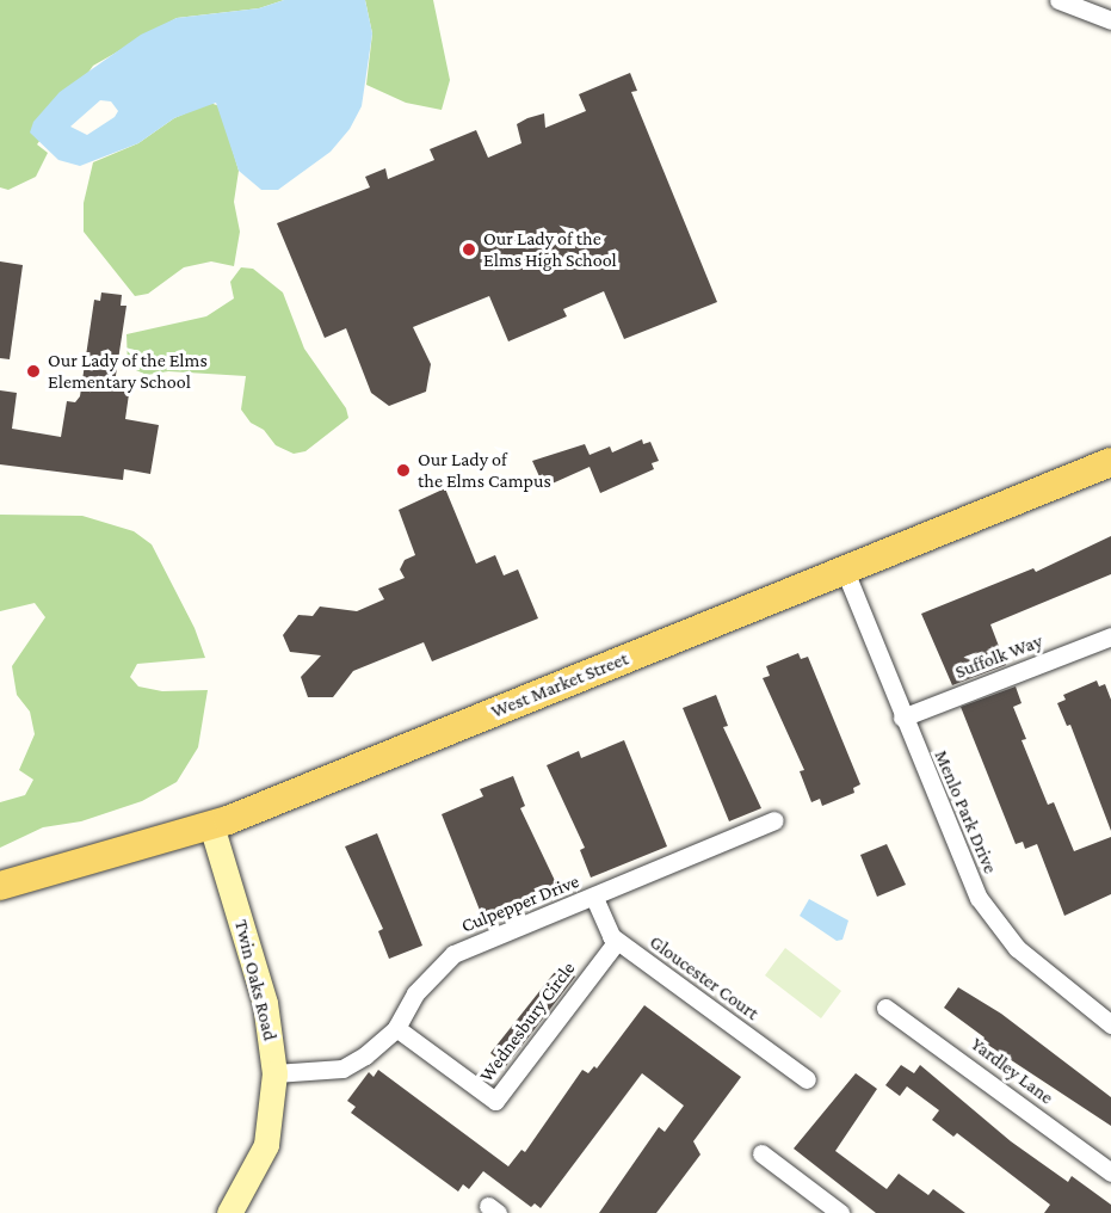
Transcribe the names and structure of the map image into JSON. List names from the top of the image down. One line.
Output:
{"streets":{"main road":["West Market Street","Twin Oaks Road"],"street":["Suffolk Way","Menlo Park Drive","Culpepper Drive","Gloucester Court","Wednesbury Circle","Yardley Lane"]},"crossings":[["Suffolk Way","Menlo Park Drive"],["West Market Street","Menlo Park Drive"],["West Market Street","Twin Oaks Road"],["Culpepper Drive","Gloucester Court"],["Culpepper Drive","Twin Oaks Road"],["Culpepper Drive","Wednesbury Circle"],["Gloucester Court","Wednesbury Circle"]],"places":["Our Lady of the Elms High School","Our Lady of the Elms Elementary School","Our Lady of the Elms Campus"]}
